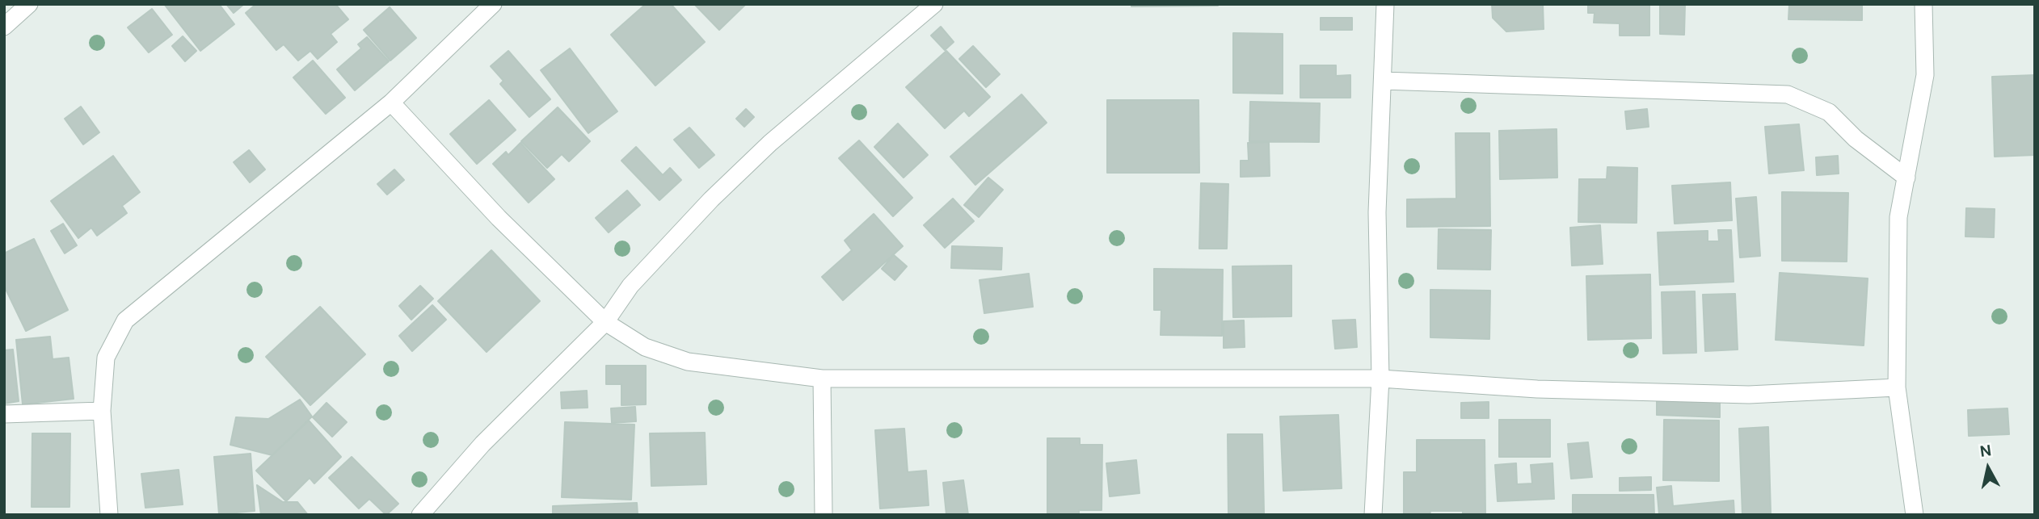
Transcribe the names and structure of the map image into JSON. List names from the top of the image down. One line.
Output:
{"north":"top"}
